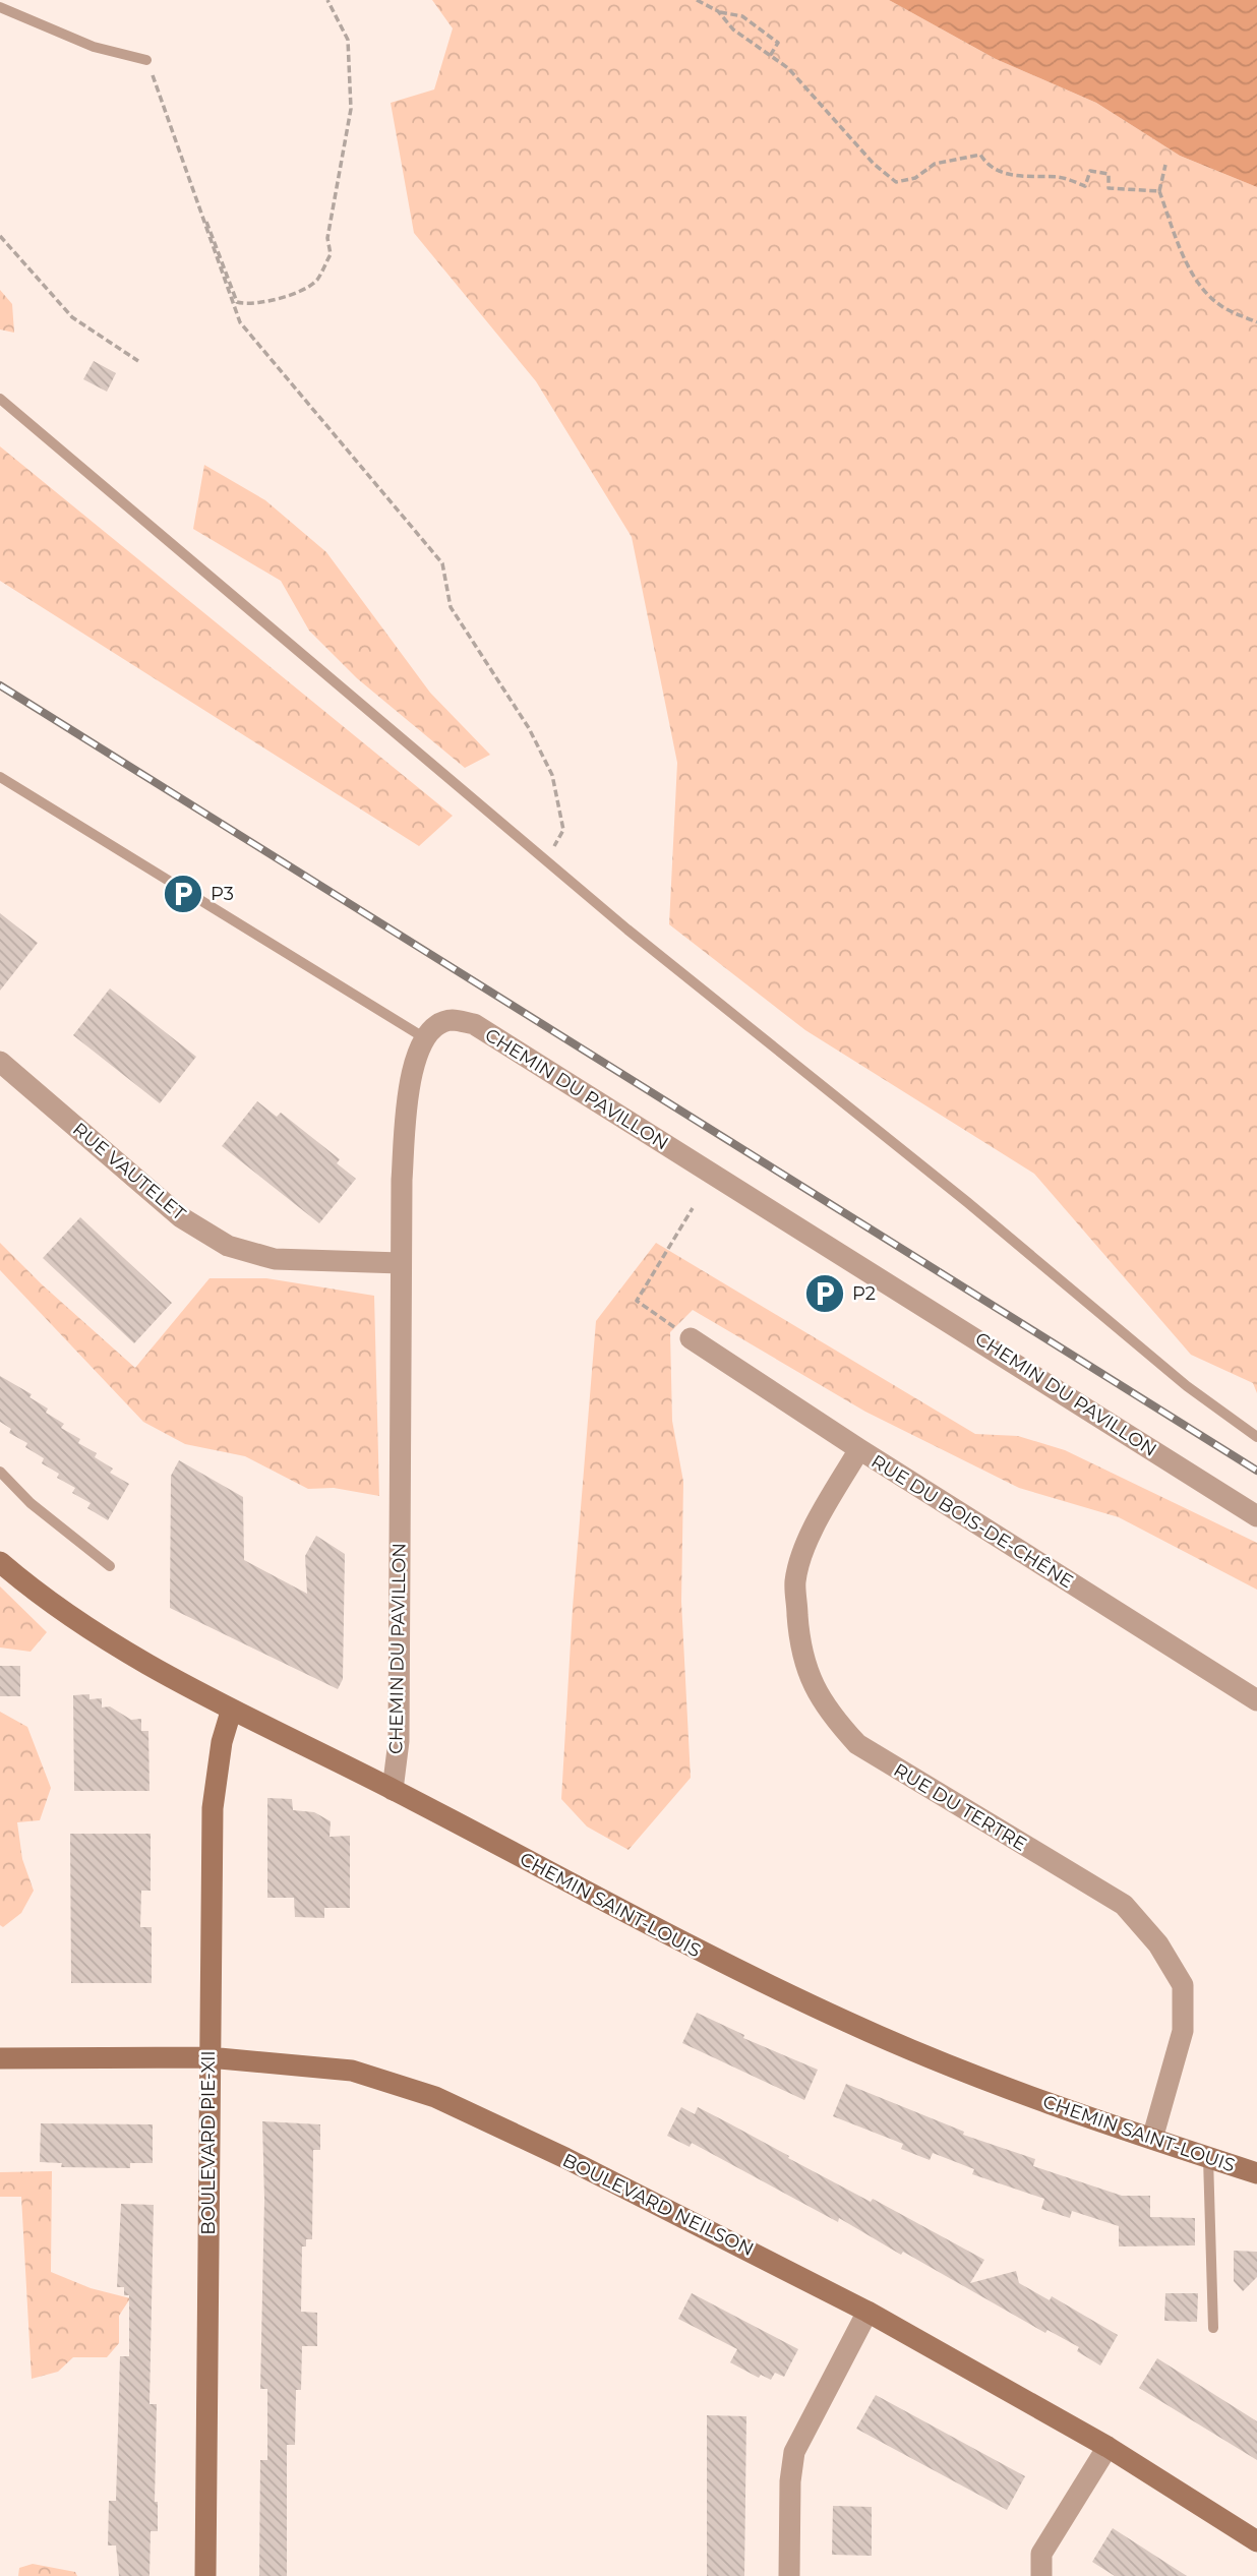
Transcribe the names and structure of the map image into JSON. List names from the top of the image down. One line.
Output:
{"streets":{"street":["CHEMIN DU PAVILLON","RUE VAUTELET","RUE DU BOIS-DE-CHÊNE","RUE DU TERTRE","CHEMIN SAINT-LOUIS","BOULEVARD PIE-XII","BOULEVARD NEILSON"]},"crossings":[["CHEMIN DU PAVILLON","RUE VAUTELET"],["CHEMIN DU PAVILLON","CHEMIN SAINT-LOUIS"],["RUE DU BOIS-DE-CHÊNE","RUE DU TERTRE"],["RUE DU TERTRE","CHEMIN SAINT-LOUIS"],["CHEMIN SAINT-LOUIS","BOULEVARD PIE-XII"],["BOULEVARD PIE-XII","BOULEVARD NEILSON"]],"places":{"parking":["P3","P2"]}}
